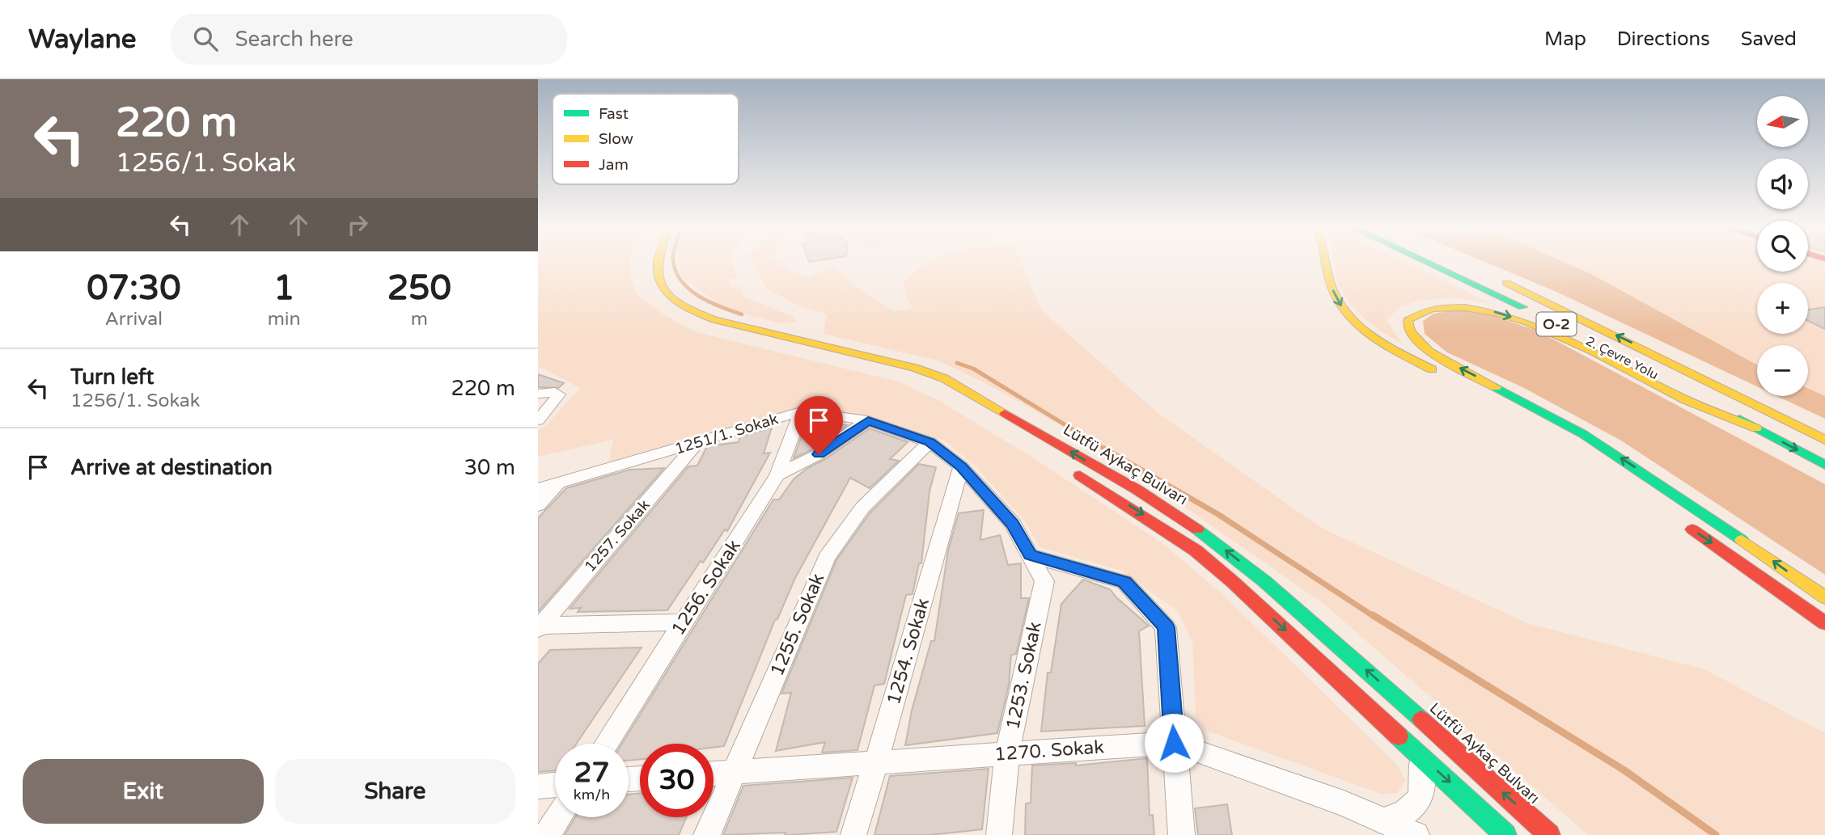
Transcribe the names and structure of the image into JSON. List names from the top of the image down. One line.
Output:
{"streets":{"main road":["O-2","2. Çevre Yolu","Lütfü Aykaç Bulvarı"],"street":["1251/1. Sokak","1257. Sokak","1256. Sokak","1255. Sokak","1254. Sokak","1253. Sokak","1270. Sokak"]},"crossings":[["1251/1. Sokak","1257. Sokak"],["1251/1. Sokak","1256. Sokak"],["1251/1. Sokak","1255. Sokak"],["1251/1. Sokak","1254. Sokak"],["1251/1. Sokak","1253. Sokak"],["1255. Sokak","1270. Sokak"],["1254. Sokak","1270. Sokak"],["1253. Sokak","1270. Sokak"]],"legend":["Fast","Slow","Jam"],"north":"left","page":{"header":"Waylane","search":"Search here","nav":["Map","Directions","Saved"],"turn":["220 m","1256/1. Sokak"],"map_buttons":["+","−"],"eta":["07:30","Arrival","1","min","250","m"],"list":[{"name":"Turn left","note":"1256/1. Sokak","value":"220 m"},{"name":"Arrive at destination","value":"30 m"}],"speed":"27 km/h","limit":"30","buttons":["Exit","Share"]}}
